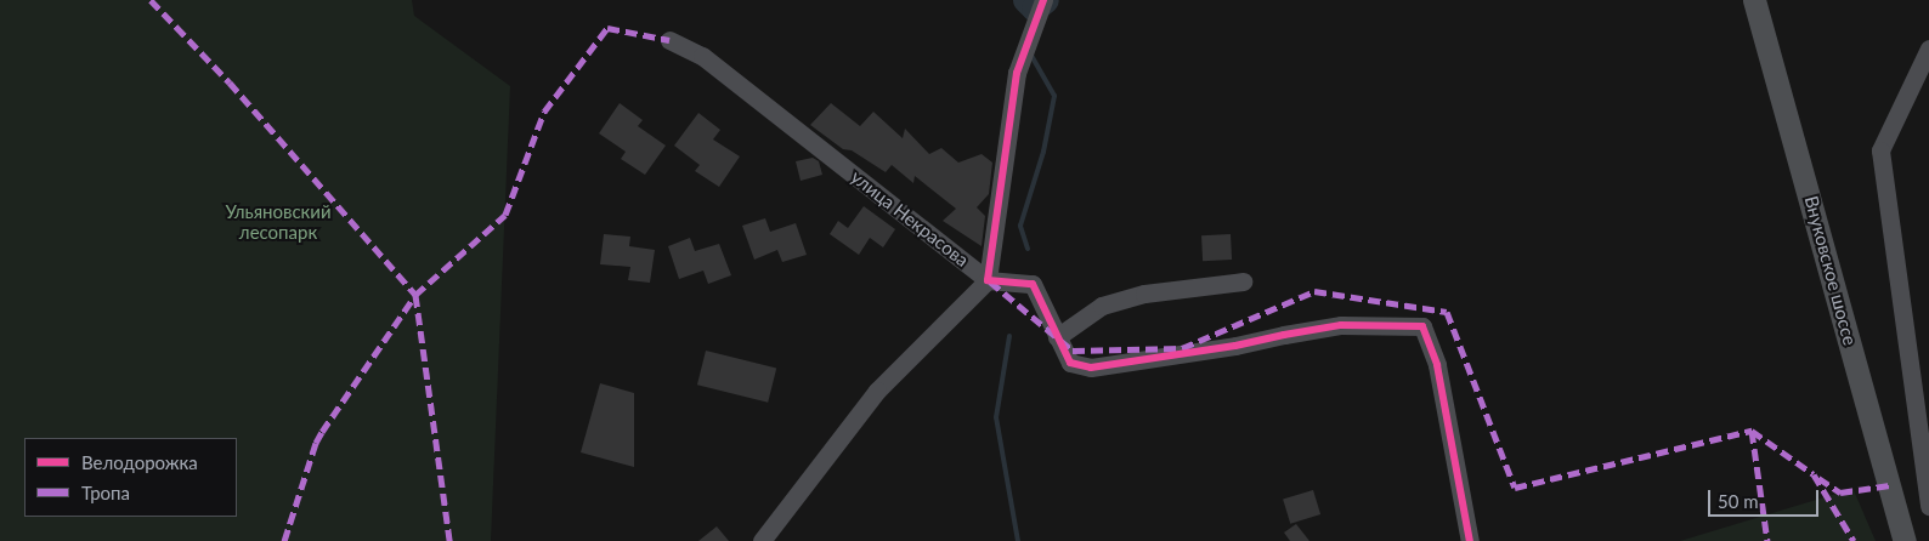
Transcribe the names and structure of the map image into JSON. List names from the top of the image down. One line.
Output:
{"streets":{"main road":["Внуковское шоссе"],"street":["улица Некрасова"]},"parks":["Ульяновский лесопарк"],"legend":["Велодорожка","Тропа"],"scale_bar":"50 m"}
